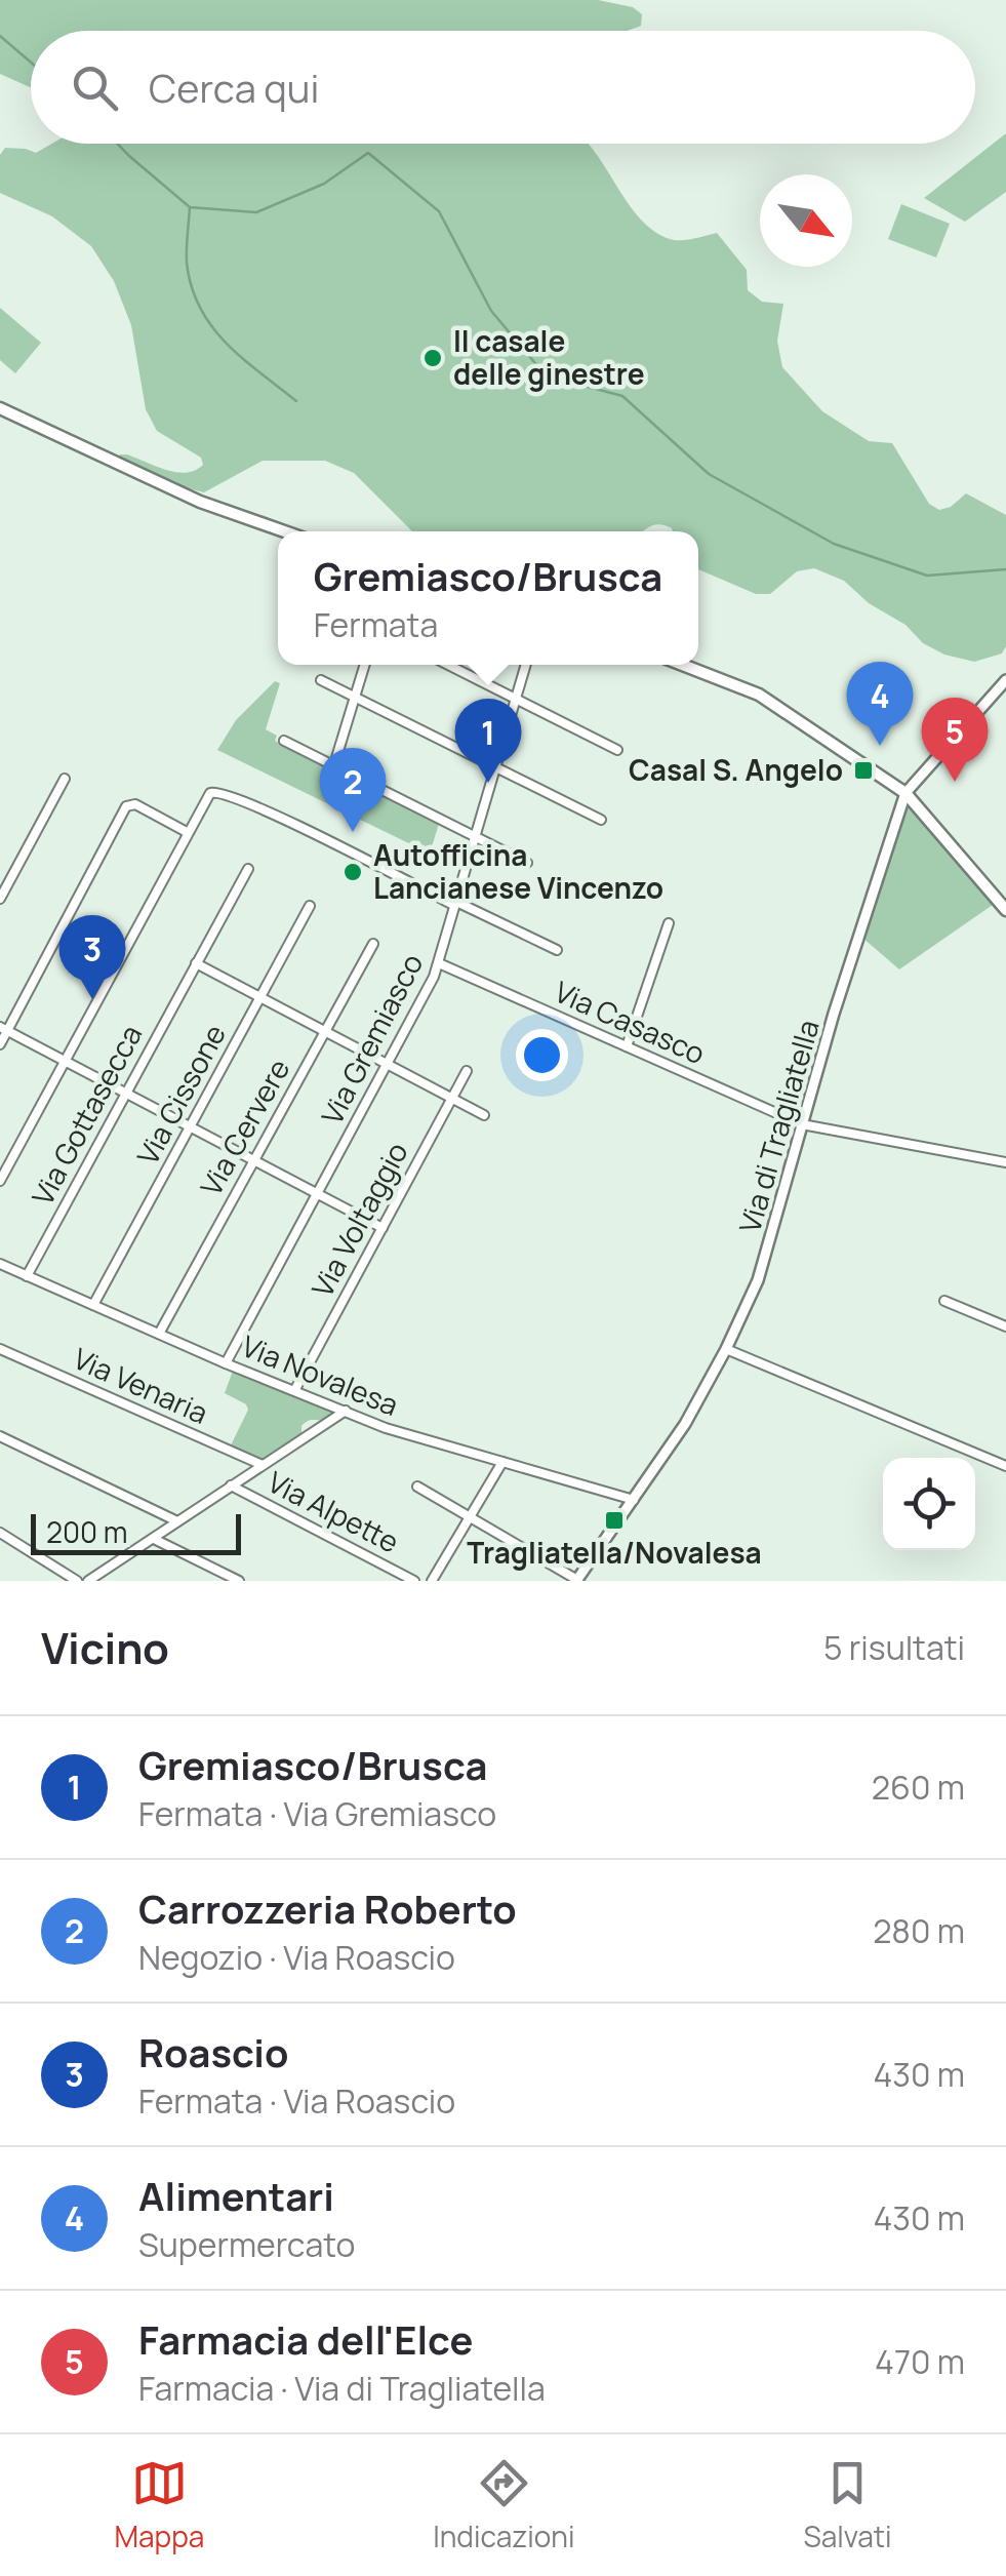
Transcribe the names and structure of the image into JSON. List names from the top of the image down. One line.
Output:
{"streets":{"street":["Via Casasco","Via Gremiasco","Via Cissone","Via Gottasecca","Via di Tragliatella","Via Cervere","Via Voltaggio","Via Novalesa","Via Venaria","Via Alpette"]},"crossings":[["Via Casasco","Via Gremiasco"],["Via Casasco","Via di Tragliatella"],["Via Gremiasco","Via Novalesa"],["Via Cissone","Via Novalesa"],["Via Gottasecca","Via Novalesa"],["Via di Tragliatella","Via Novalesa"],["Via Cervere","Via Novalesa"],["Via Voltaggio","Via Novalesa"]],"places":{"other":["Il casale delle ginestre","Autofficina Lancianese Vincenzo"],"transit":["Casal S. Angelo","Tragliatella/Novalesa"]},"scale_bar":"200 m","north":"bottom right","page":{"search":"Cerca qui","popup":["Gremiasco/Brusca","Fermata"],"pins":["4","5","1","2","3"],"scale":"200 m","heading":["Vicino","5 risultati"],"list":[{"mark":"1","name":"Gremiasco/Brusca","note":"Fermata · Via Gremiasco","value":"260 m"},{"mark":"2","name":"Carrozzeria Roberto","note":"Negozio · Via Roascio","value":"280 m"},{"mark":"3","name":"Roascio","note":"Fermata · Via Roascio","value":"430 m"},{"mark":"4","name":"Alimentari","note":"Supermercato","value":"430 m"},{"mark":"5","name":"Farmacia dell'Elce","note":"Farmacia · Via di Tragliatella","value":"470 m"}],"nav":["Mappa","Indicazioni","Salvati"]}}
